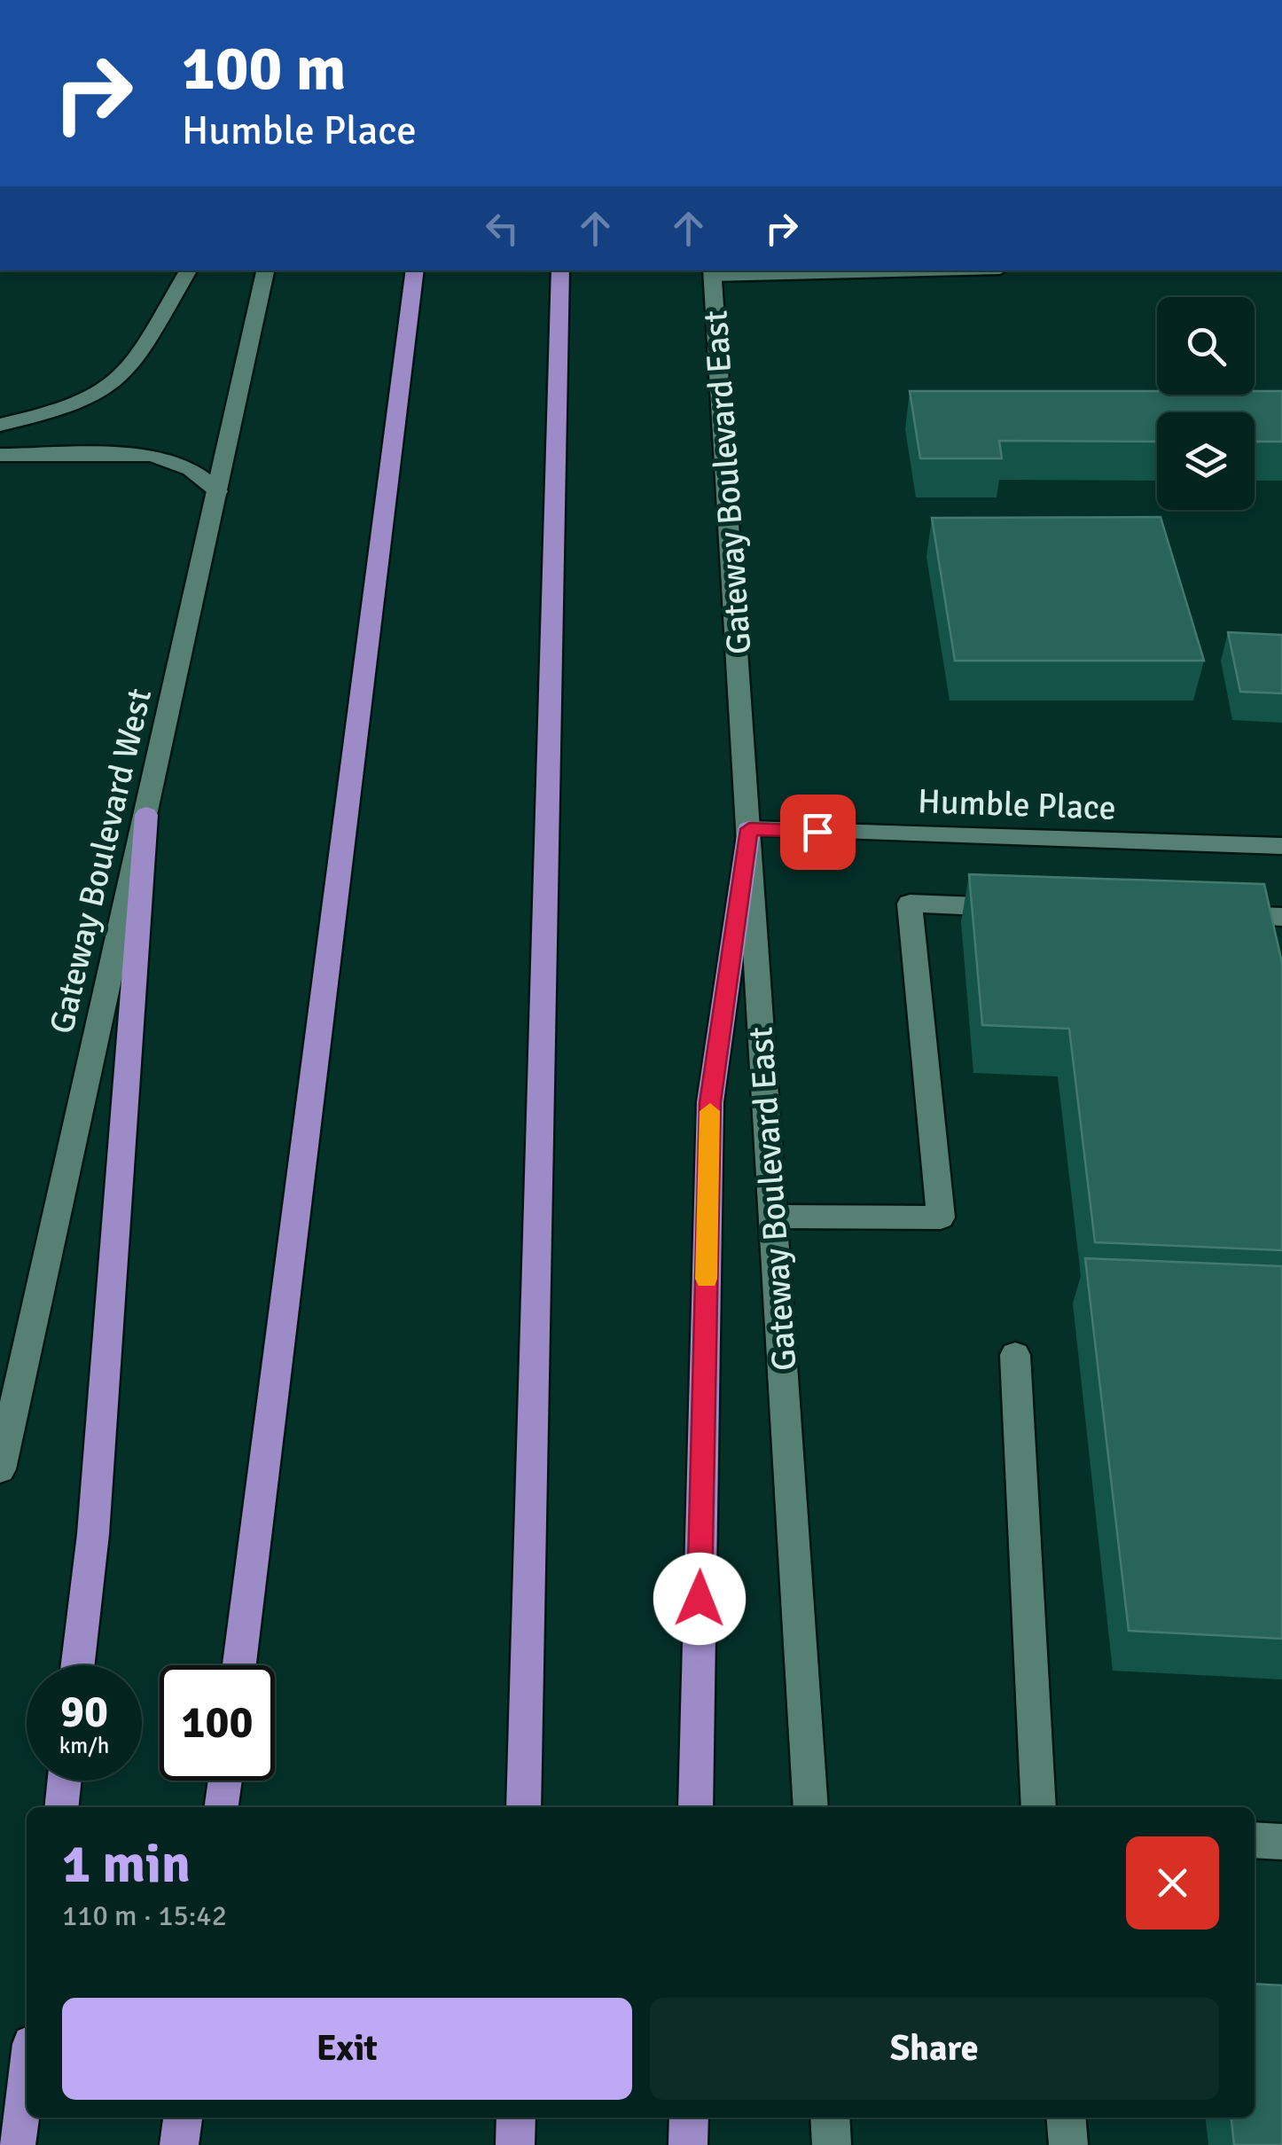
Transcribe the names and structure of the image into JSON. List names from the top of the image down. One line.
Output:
{"streets":{"main road":["Gateway Boulevard East","Humble Place","Gateway Boulevard West"]},"crossings":[["Gateway Boulevard East","Humble Place"]],"page":{"turn":["100 m","Humble Place"],"speed":"90 km/h","limit":"100","heading":["1 min","110 m · 15:42"],"buttons":["Exit","Share"]}}
